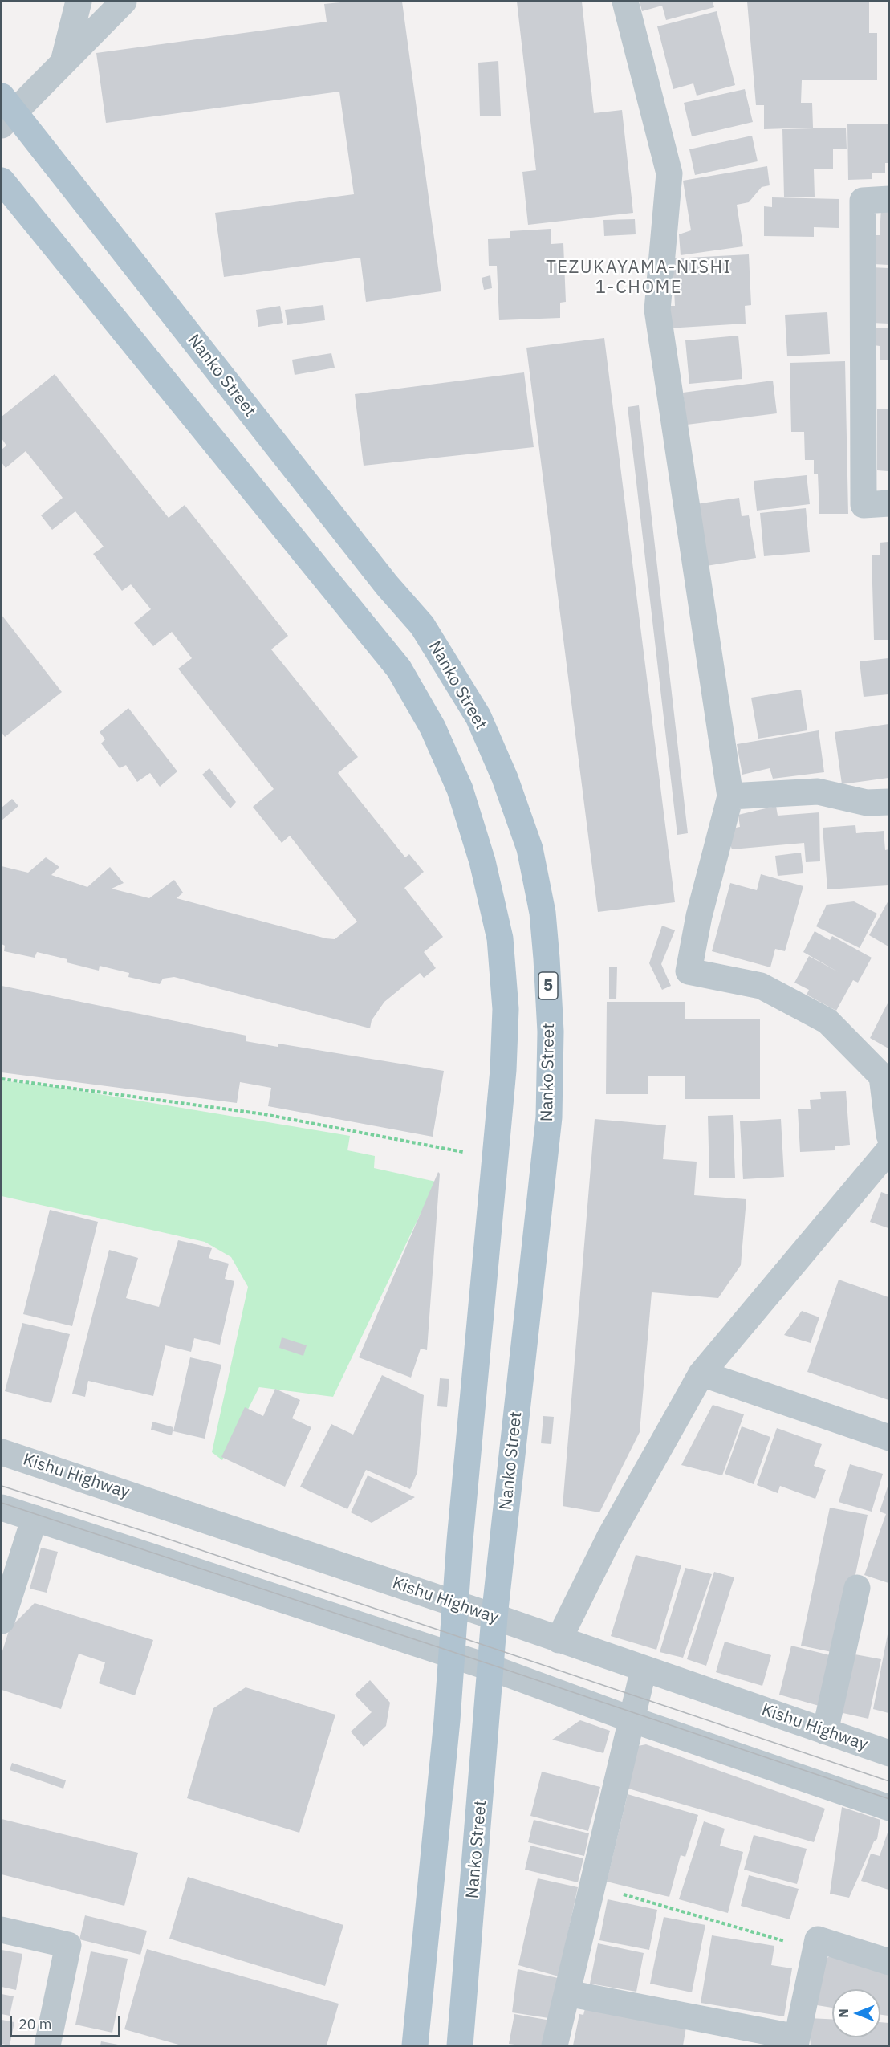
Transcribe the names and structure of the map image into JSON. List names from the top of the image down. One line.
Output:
{"streets":{"main road":["Nanko Street","5"],"street":["Kishu Highway"]},"crossings":[["Nanko Street","Kishu Highway"]],"districts":["TEZUKAYAMA-NISHI 1-CHOME"],"scale_bar":"20 m","north":"left"}
